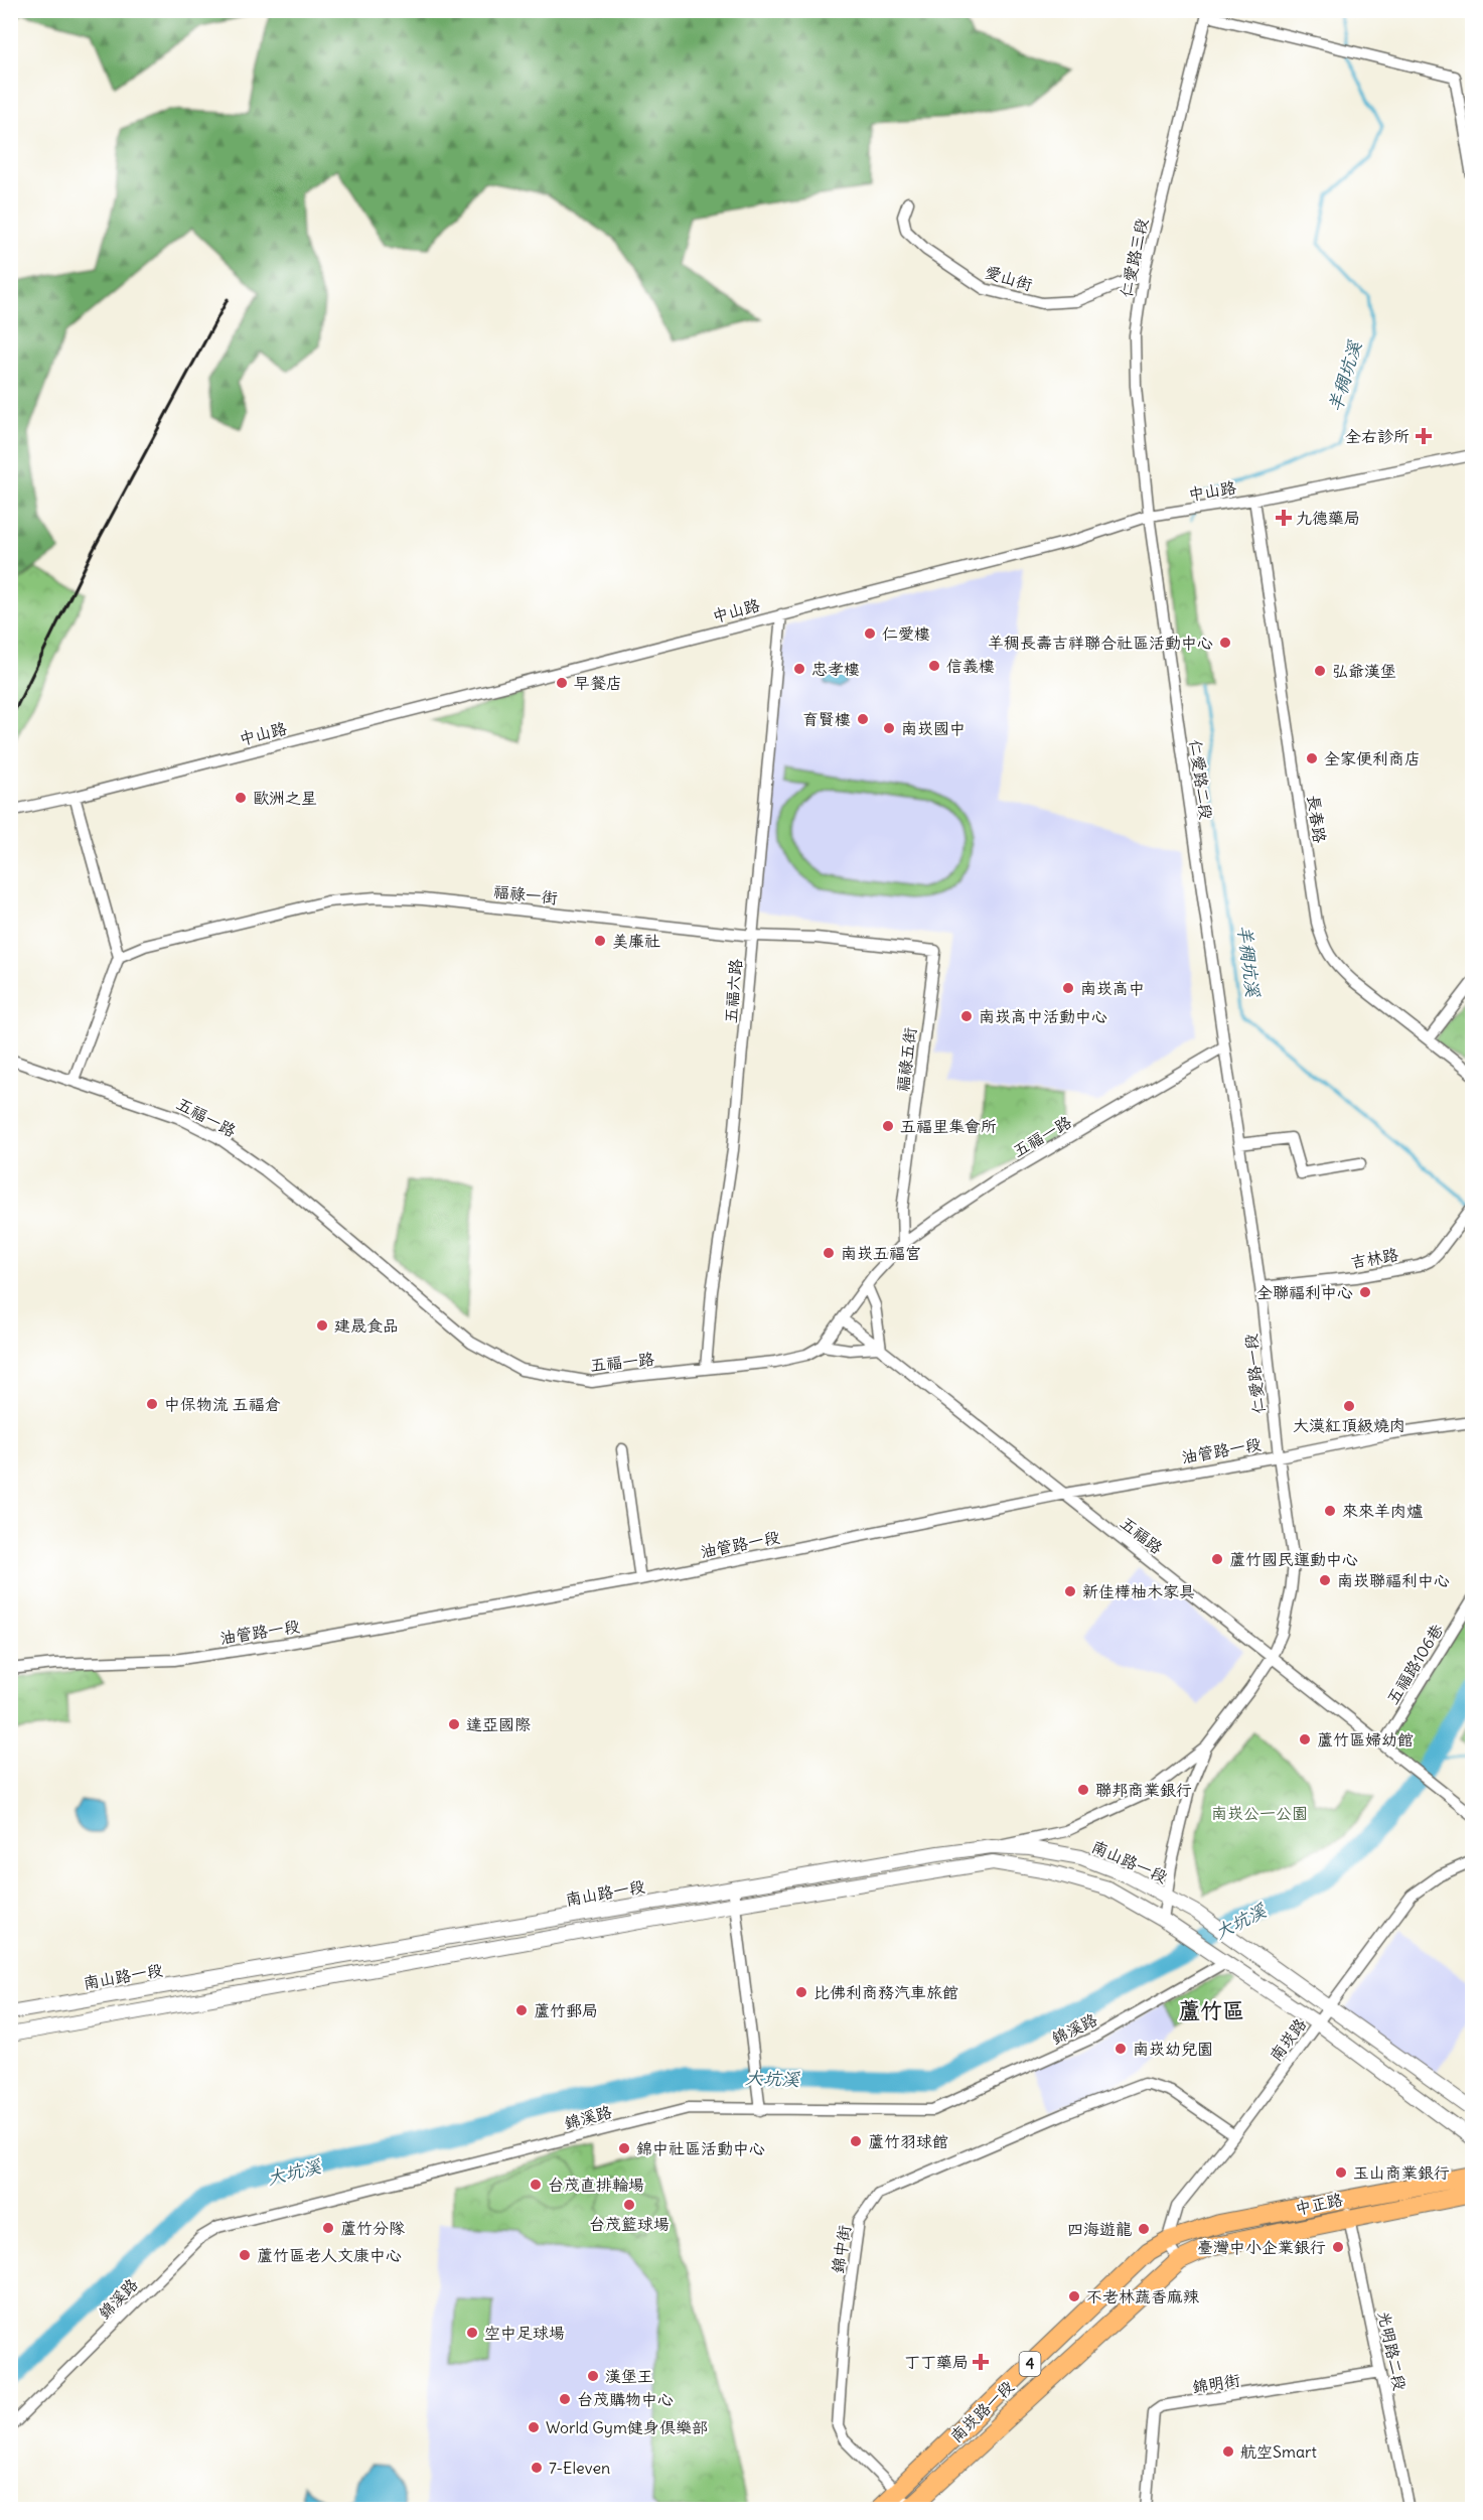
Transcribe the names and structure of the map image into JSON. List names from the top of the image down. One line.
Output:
{"streets":{"main road":["中正路","4","南崁路一段"],"street":["仁愛路三段","愛山街","中山路","仁愛路二段","長春路","福祿一街","五福六路","福祿五街","五福一路","吉林路","仁愛路一段","油管路一段","五福路","五福路106巷","南山路一段","錦溪路","南崁路","錦中街","光明路二段","錦明街"]},"crossings":[["仁愛路三段","愛山街"],["仁愛路三段","中山路"],["仁愛路三段","仁愛路二段"],["中山路","仁愛路二段"],["中山路","長春路"],["中山路","五福六路"],["仁愛路二段","五福一路"],["仁愛路二段","仁愛路一段"],["福祿一街","五福六路"],["福祿一街","福祿五街"],["五福六路","五福一路"],["福祿五街","五福一路"],["五福一路","仁愛路一段"],["五福一路","五福路"],["吉林路","仁愛路一段"],["仁愛路一段","油管路一段"],["仁愛路一段","五福路"],["仁愛路一段","南山路一段"],["油管路一段","五福路"],["五福路","五福路106巷"],["南山路一段","錦溪路"],["南山路一段","南崁路"],["南崁路","中正路"],["南崁路","錦中街"],["南崁路","南崁路一段"],["中正路","光明路二段"],["中正路","南崁路一段"],["錦中街","南崁路一段"],["光明路二段","錦明街"]],"districts":["蘆竹區"],"water":["羊稠坑溪","大坑溪"],"parks":["南崁公一公園"],"places":{"health":["全右診所","九德藥局","丁丁藥局"],"other":["仁愛樓","羊稠長壽吉祥聯合社區活動中心","信義樓","忠孝樓","弘爺漢堡","早餐店","育賢樓","南崁國中","全家便利商店","歐洲之星","美廉社","南崁高中","南崁高中活動中心","五福里集會所","南崁五福宮","全聯福利中心","建晟食品","中保物流 五福倉","大漠紅頂級燒肉","來來羊肉爐","蘆竹國民運動中心","南崁聯福利中心","新佳樺柚木家具","達亞國際","蘆竹區婦幼館","聯邦商業銀行","比佛利商務汽車旅館","蘆竹郵局","南崁幼兒園","蘆竹羽球館","錦中社區活動中心","玉山商業銀行","台茂直排輪場","台茂籃球場","蘆竹分隊","四海遊龍","臺灣中小企業銀行","蘆竹區老人文康中心","不老林蔬香麻辣","空中足球場","漢堡王","台茂購物中心","World Gym健身俱樂部","航空Smart","7-Eleven"]}}
